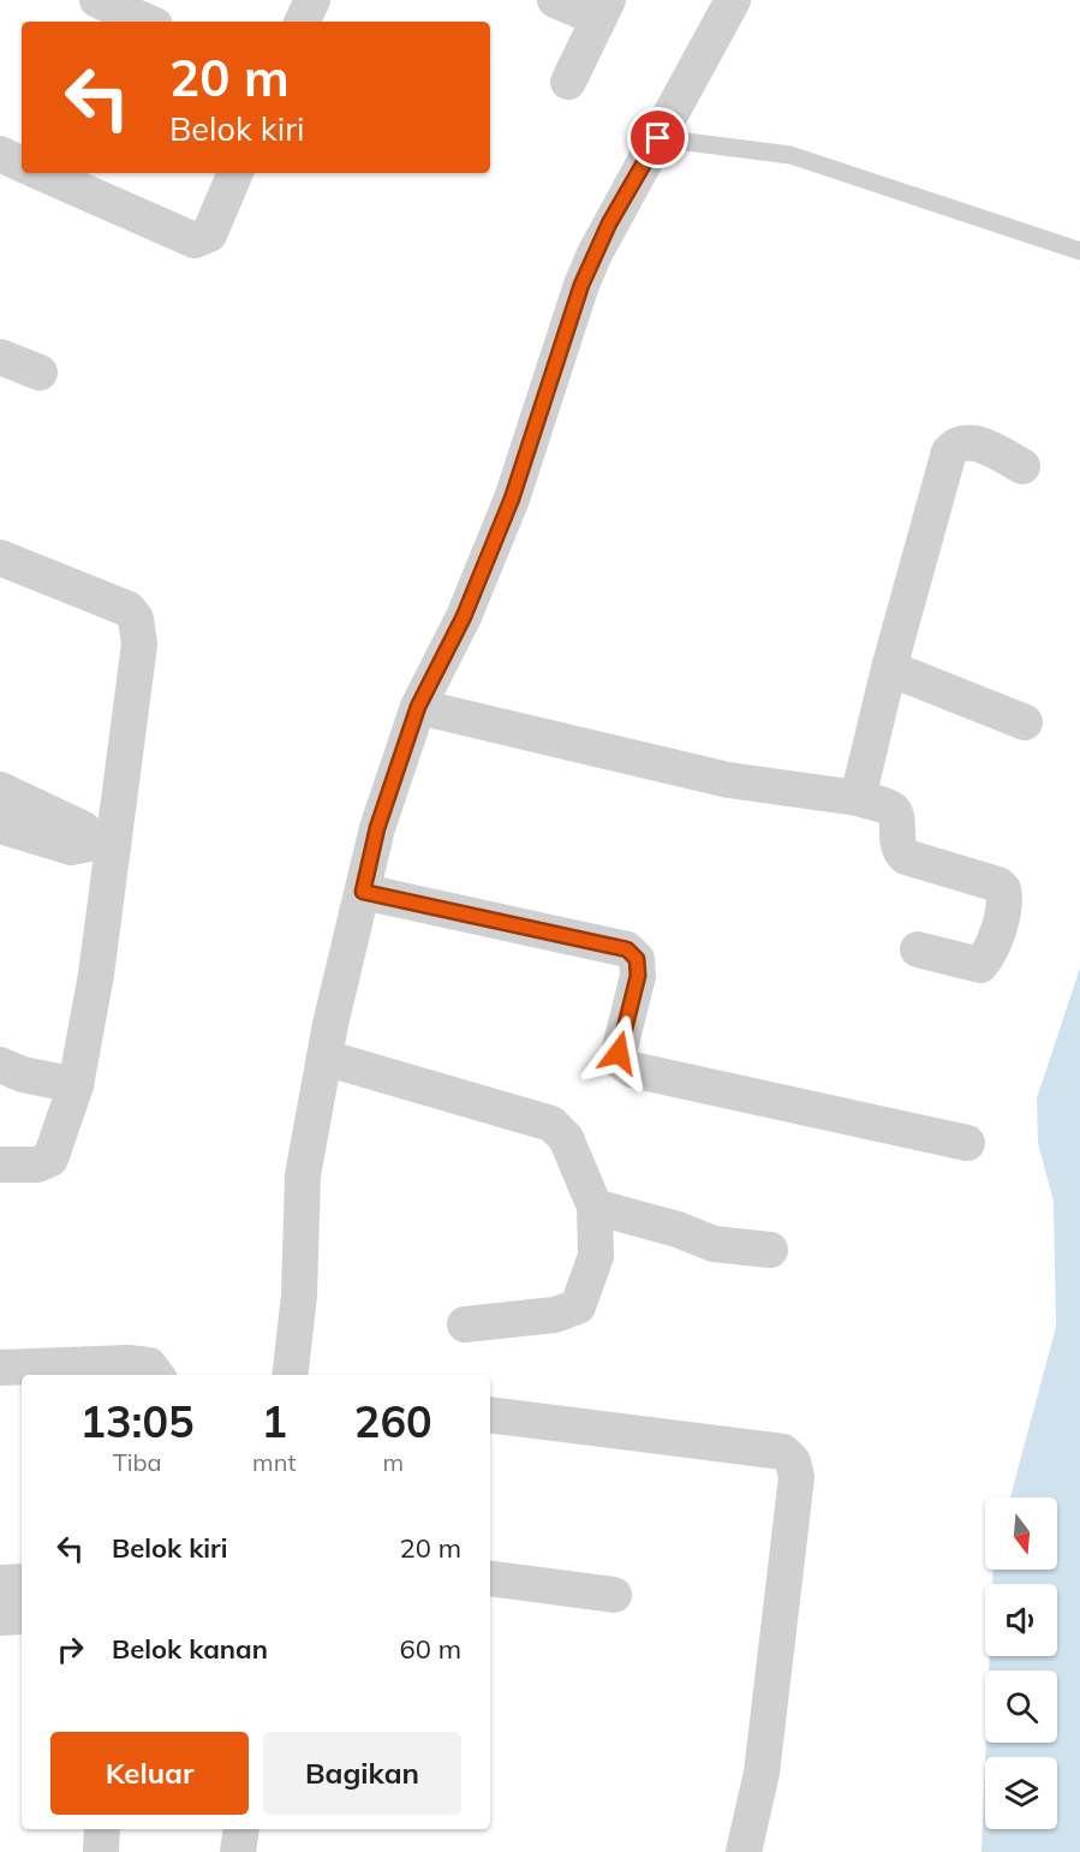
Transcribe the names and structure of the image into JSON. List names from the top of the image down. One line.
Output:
{"north":"bottom","page":{"turn":["20 m","Belok kiri"],"eta":["13:05","Tiba","1","mnt","260","m"],"list":[{"name":"Belok kiri","value":"20 m"},{"name":"Belok kanan","value":"60 m"}],"buttons":["Keluar","Bagikan"]}}
